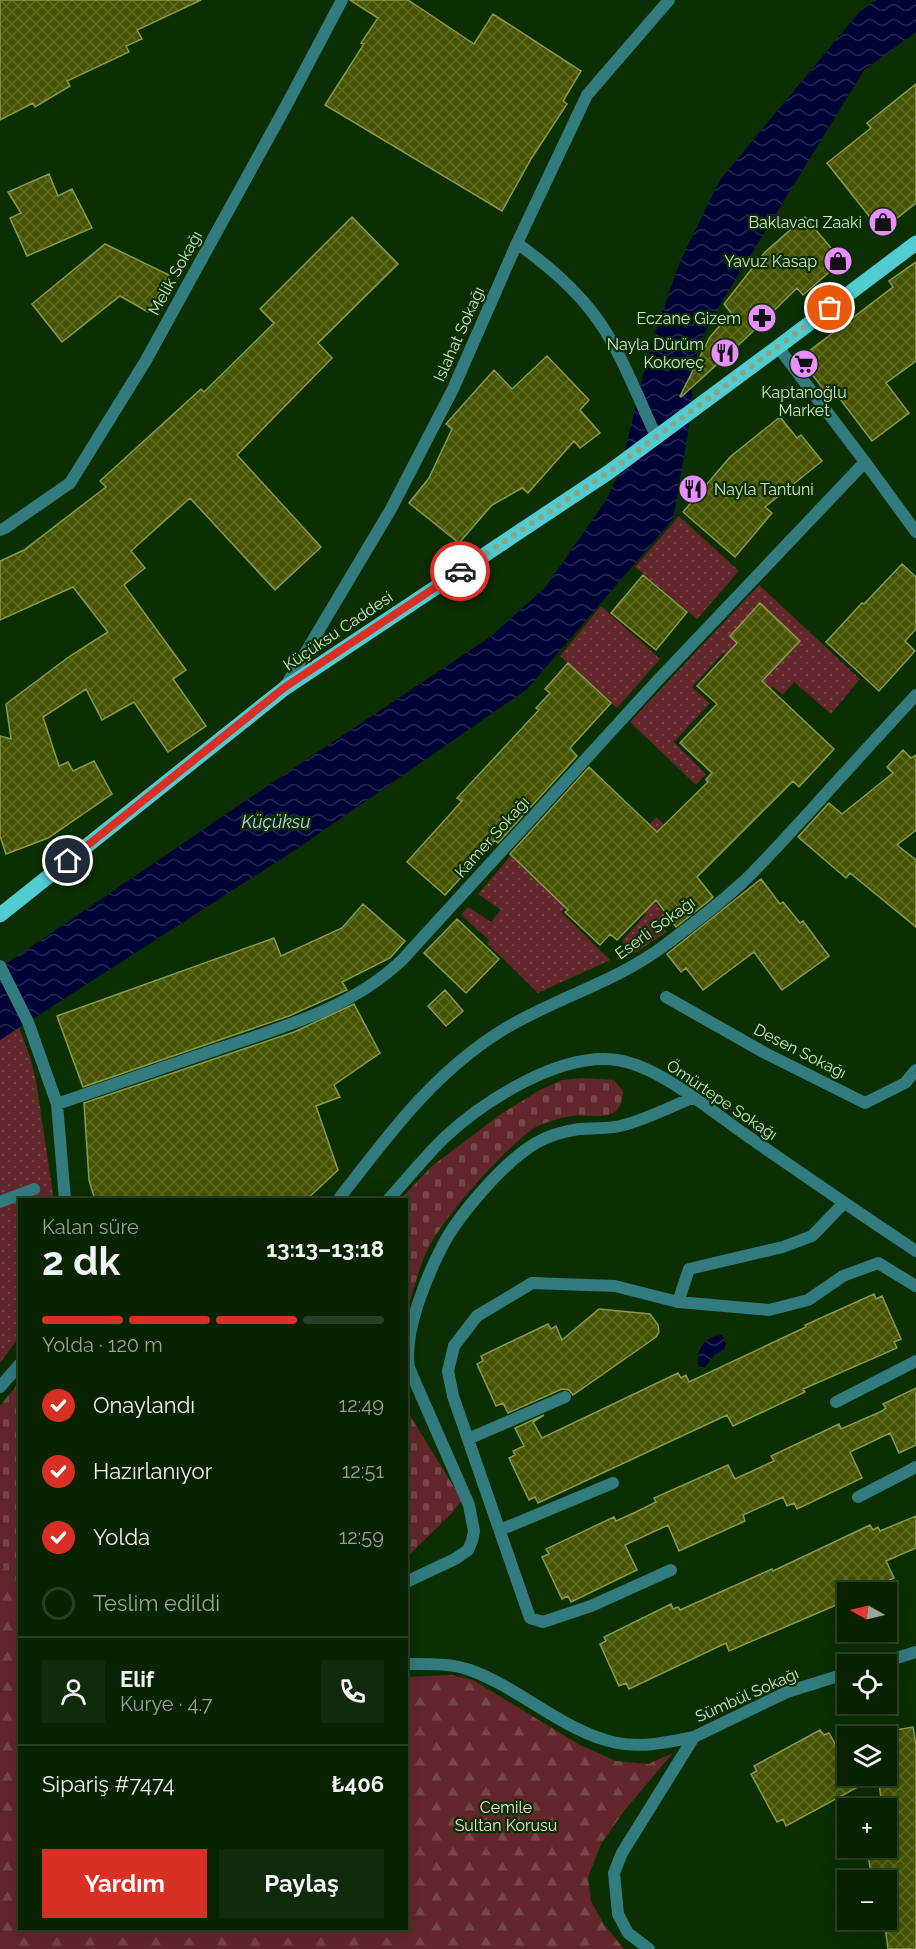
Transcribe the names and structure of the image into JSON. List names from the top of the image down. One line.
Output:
{"streets":{"main road":["Küçüksu Caddesi"],"street":["Melik Sokağı","Islahat Sokağı","Kamer Sokağı","Eserli Sokağı","Desen Sokağı","Ömürtepe Sokağı","Sümbül Sokağı"]},"crossings":[["Islahat Sokağı","Küçüksu Caddesi"]],"water":["Küçüksu"],"parks":["Cemile Sultan Korusu"],"places":{"shop":["Baklavacı Zaaki","Yavuz Kasap"],"pharmacy":["Eczane Gizem"],"restaurant":["Nayla Dürüm Kokoreç","Nayla Tantuni"],"supermarket":["Kaptanoğlu Market"]},"north":"left","page":{"heading":["2 dk","Kalan süre","13:13–13:18"],"panel":["Elif","Kurye · 4.7","Sipariş #7474","₺406"],"bar":"Yolda · 120 m","list":[["Onaylandı","12:49"],["Hazırlanıyor","12:51"],["Yolda","12:59"],"Teslim edildi"],"map_buttons":["+","−"],"buttons":["Yardım","Paylaş"]}}
